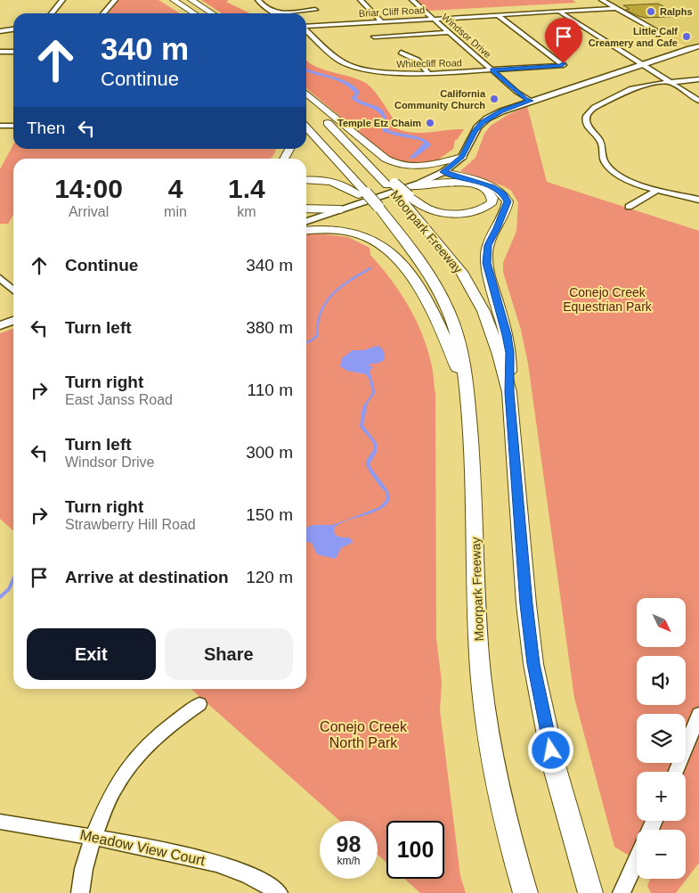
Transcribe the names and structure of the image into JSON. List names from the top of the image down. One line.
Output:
{"streets":{"highway":["Moorpark Freeway"],"street":["Briar Cliff Road","Windsor Drive","Whitecliff Road","Meadow View Court"]},"crossings":[["Briar Cliff Road","Windsor Drive"],["Briar Cliff Road","Whitecliff Road"],["Windsor Drive","Whitecliff Road"]],"parks":["Conejo Creek Equestrian Park","Conejo Creek North Park"],"places":["Ralphs","Little Calf Creamery and Cafe","California Community Church","Temple Etz Chaim"],"north":"bottom right","page":{"turn":["340 m","Continue"],"then":"Then","eta":["14:00","Arrival","4","min","1.4","km"],"list":[{"name":"Continue","value":"340 m"},{"name":"Turn left","value":"380 m"},{"name":"Turn right","note":"East Janss Road","value":"110 m"},{"name":"Turn left","note":"Windsor Drive","value":"300 m"},{"name":"Turn right","note":"Strawberry Hill Road","value":"150 m"},{"name":"Arrive at destination","value":"120 m"}],"map_buttons":["+","−"],"buttons":["Exit","Share"],"speed":"98 km/h","limit":"100"}}
